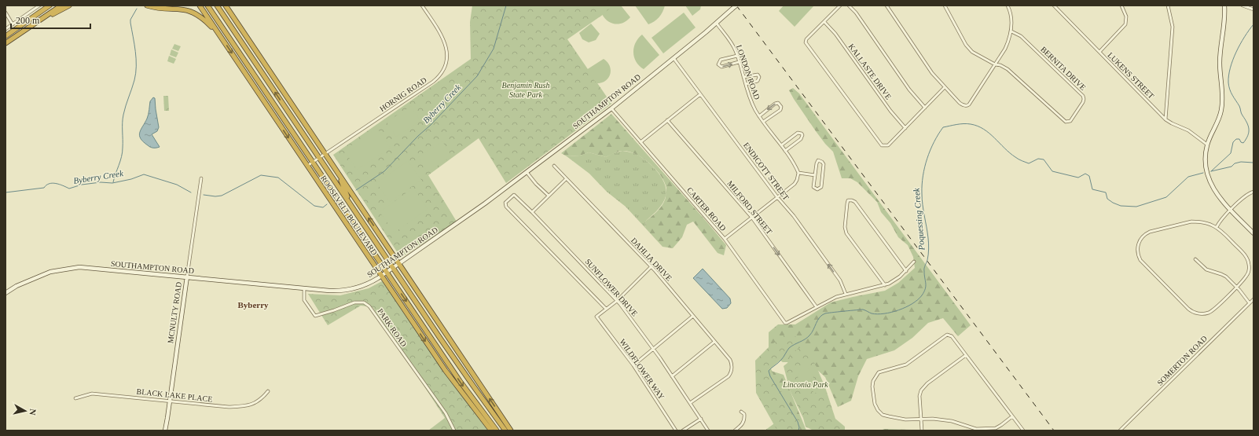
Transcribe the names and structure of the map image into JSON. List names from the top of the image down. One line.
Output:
{"streets":{"highway":["ROOSEVELT BOULEVARD"],"street":["BERNITA DRIVE","KALLASTE DRIVE","LONDON ROAD","LUKENS STREET","HORNIG ROAD","SOUTHAMPTON ROAD","ENDICOTT STREET","MILFORD STREET","CARTER ROAD","DAHLIA DRIVE","SUNFLOWER DRIVE","MCNULTY ROAD","PARK ROAD","SOMERTON ROAD","WILDFLOWER WAY","BLACK LAKE PLACE"]},"crossings":[["LONDON ROAD","SOUTHAMPTON ROAD"],["HORNIG ROAD","ROOSEVELT BOULEVARD"],["SOUTHAMPTON ROAD","ENDICOTT STREET"],["SOUTHAMPTON ROAD","CARTER ROAD"],["SOUTHAMPTON ROAD","ROOSEVELT BOULEVARD"],["SOUTHAMPTON ROAD","MCNULTY ROAD"],["SOUTHAMPTON ROAD","PARK ROAD"],["MILFORD STREET","CARTER ROAD"],["DAHLIA DRIVE","SUNFLOWER DRIVE"],["SUNFLOWER DRIVE","WILDFLOWER WAY"],["MCNULTY ROAD","BLACK LAKE PLACE"]],"one_way":["ENDICOTT STREET","MILFORD STREET"],"districts":["Byberry"],"water":["Byberry Creek","Poquessing Creek"],"parks":["Benjamin Rush State Park","Linconia Park"],"scale_bar":"200 m","north":"right"}
